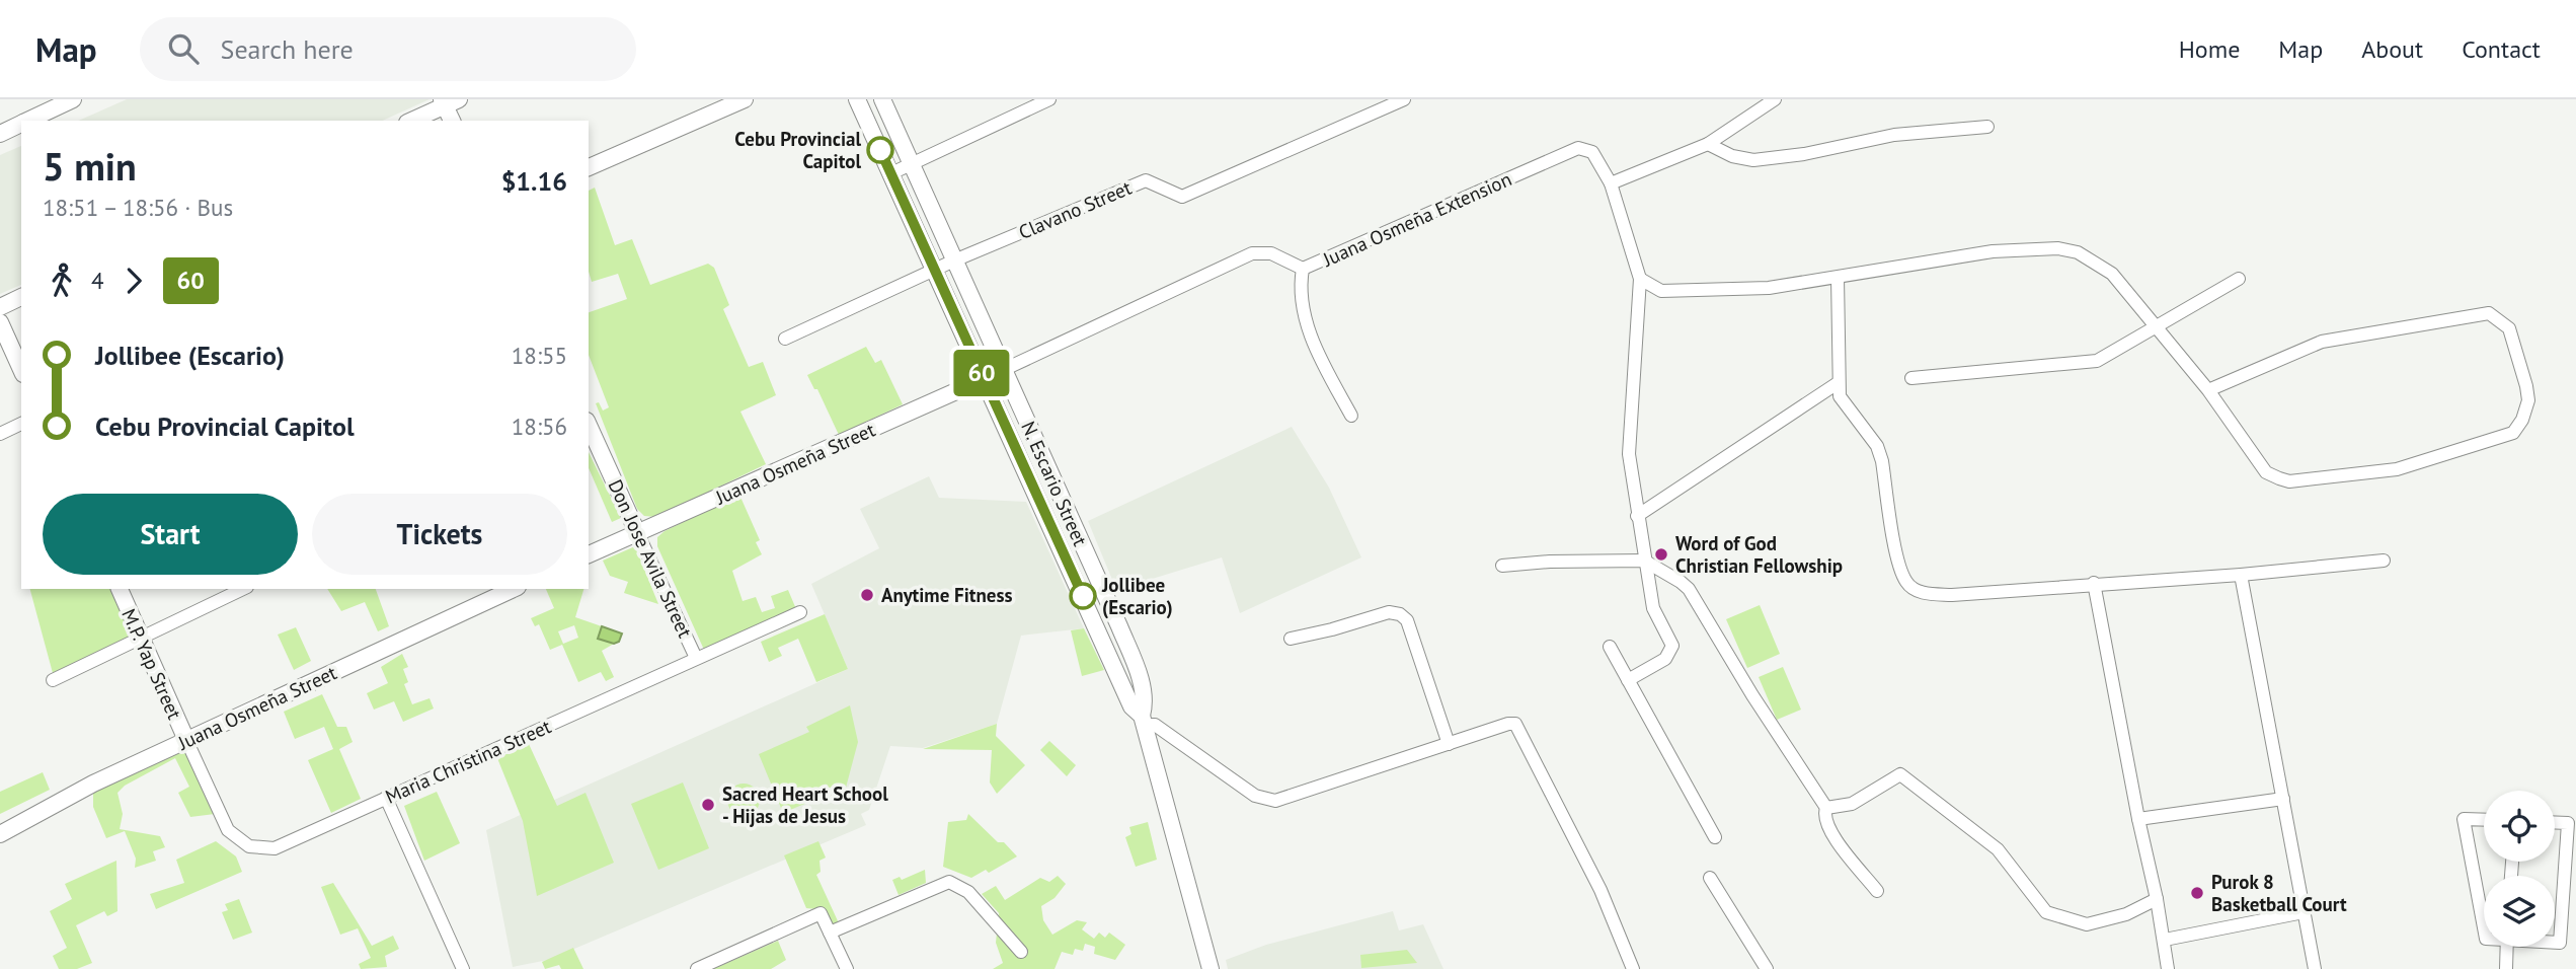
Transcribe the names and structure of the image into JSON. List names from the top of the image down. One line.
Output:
{"streets":{"main road":["Juana Osmeña Street","N. Escario Street","Don Jose Avila Street","M.P. Yap Street"],"street":["Clavano Street","Juana Osmeña Extension","Maria Christina Street"]},"crossings":[["Clavano Street","N. Escario Street"],["Juana Osmeña Extension","Juana Osmeña Street"],["Juana Osmeña Extension","N. Escario Street"],["Juana Osmeña Street","N. Escario Street"],["Juana Osmeña Street","Don Jose Avila Street"],["Juana Osmeña Street","M.P. Yap Street"],["Juana Osmeña Street","Maria Christina Street"],["Don Jose Avila Street","Maria Christina Street"],["M.P. Yap Street","Maria Christina Street"]],"places":["Cebu Provincial Capitol","Word of God Christian Fellowship","Anytime Fitness","Jollibee (Escario)","Sacred Heart School - Hijas de Jesus","Purok 8 Basketball Court"],"lines":["bus line 60"],"page":{"header":"Map","search":"Search here","nav":["Home","Map","About","Contact"],"on_map":"60","heading":["5 min","18:51 – 18:56 · Bus","$1.16"],"legs":["4","60"],"list":[{"name":"Jollibee (Escario)","value":"18:55"},{"name":"Cebu Provincial Capitol","value":"18:56"}],"buttons":["Start","Tickets"]}}
